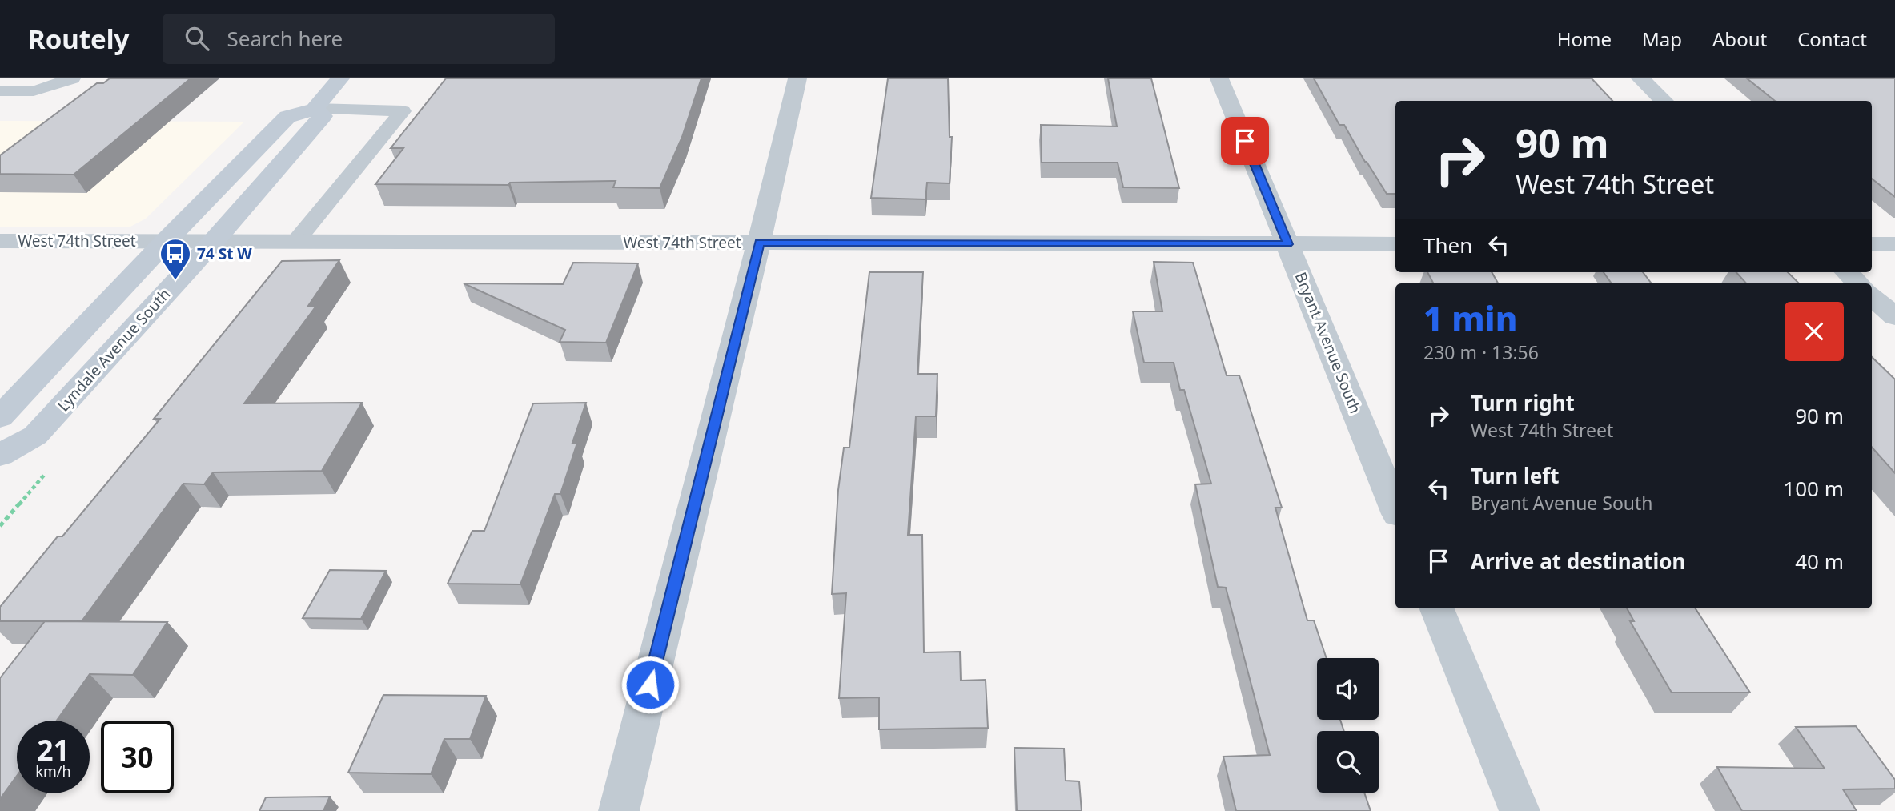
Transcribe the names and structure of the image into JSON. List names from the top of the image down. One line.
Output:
{"streets":{"main road":["Lyndale Avenue South"],"street":["West 74th Street","Bryant Avenue South"]},"crossings":[["West 74th Street","Bryant Avenue South"],["West 74th Street","Lyndale Avenue South"]],"places":{"bus stop":["74 St W"]},"page":{"header":"Routely","search":"Search here","nav":["Home","Map","About","Contact"],"turn":["90 m","West 74th Street"],"then":"Then","heading":["1 min","230 m · 13:56"],"list":[{"name":"Turn right","note":"West 74th Street","value":"90 m"},{"name":"Turn left","note":"Bryant Avenue South","value":"100 m"},{"name":"Arrive at destination","value":"40 m"}],"speed":"21 km/h","limit":"30"}}
